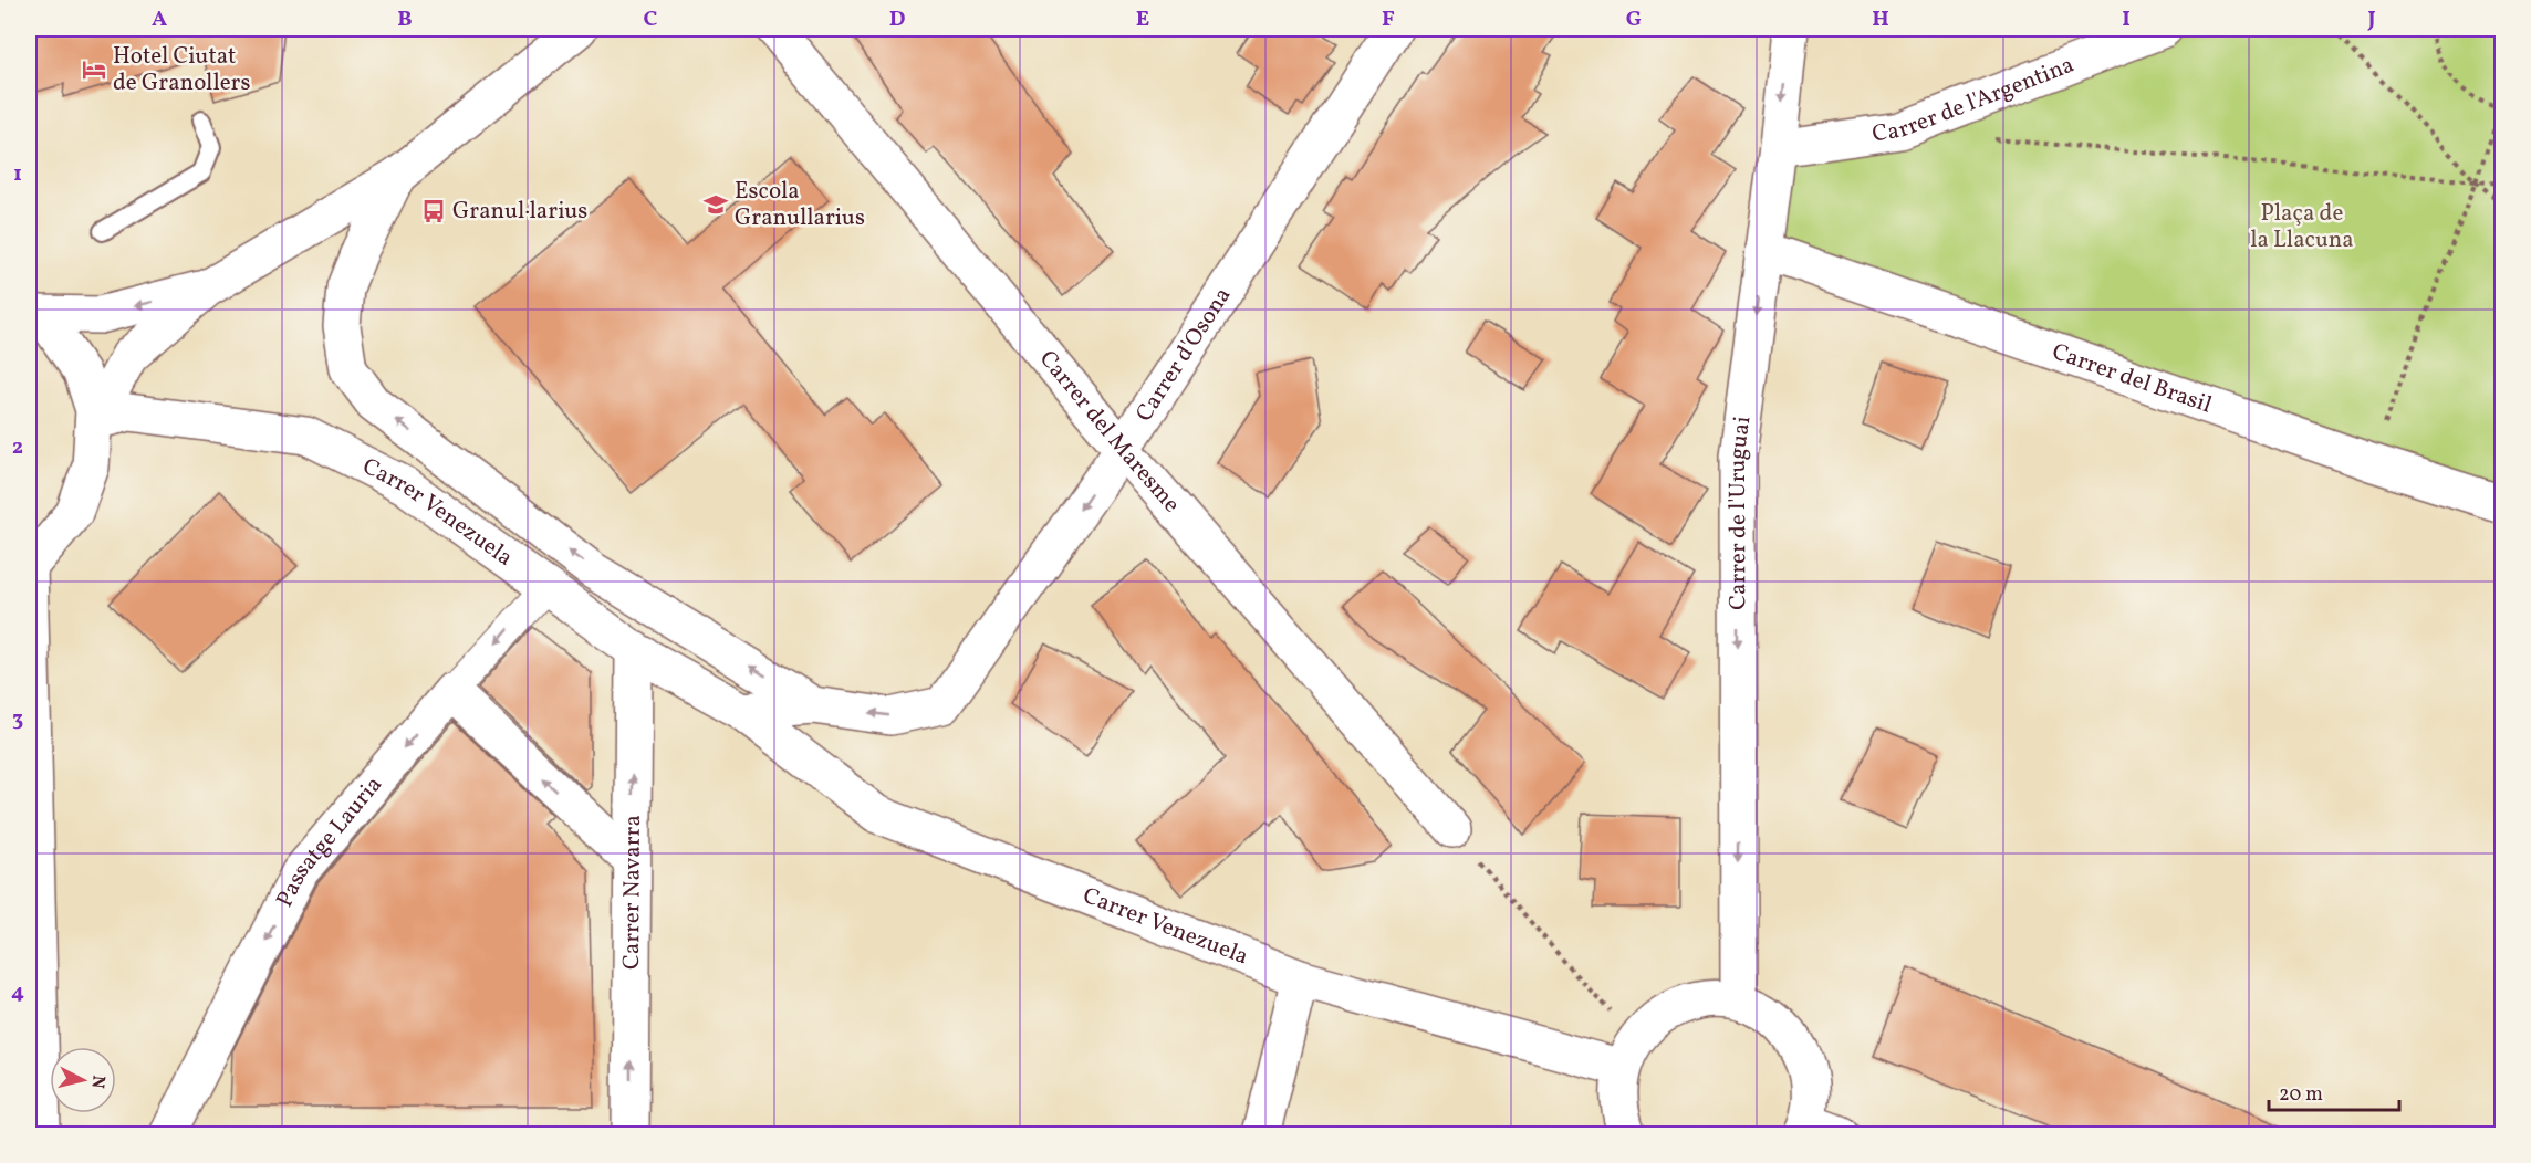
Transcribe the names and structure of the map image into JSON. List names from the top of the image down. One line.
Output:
{"streets":{"street":["Carrer de l'Argentina","Carrer d'Osona","Carrer del Brasil","Carrer del Maresme","Carrer Venezuela","Carrer de l'Uruguai","Passatge Lauria","Carrer Navarra"]},"crossings":[["Carrer de l'Argentina","Carrer de l'Uruguai"],["Carrer d'Osona","Carrer del Maresme"],["Carrer d'Osona","Carrer Venezuela"],["Carrer del Brasil","Carrer de l'Uruguai"],["Carrer Venezuela","Passatge Lauria"],["Carrer Venezuela","Carrer Navarra"]],"one_way":["Carrer d'Osona","Carrer de l'Uruguai","Passatge Lauria","Carrer Navarra"],"parks":["Plaça de la Llacuna"],"places":{"hotel":["Hotel Ciutat de Granollers"],"school or university":["Escola Granullarius"],"bus stop":["Granul·larius"]},"scale_bar":"20 m","north":"right","grid":{"columns":["A","B","C","D","E","F","G","H","I","J"],"rows":["1","2","3","4"]}}
